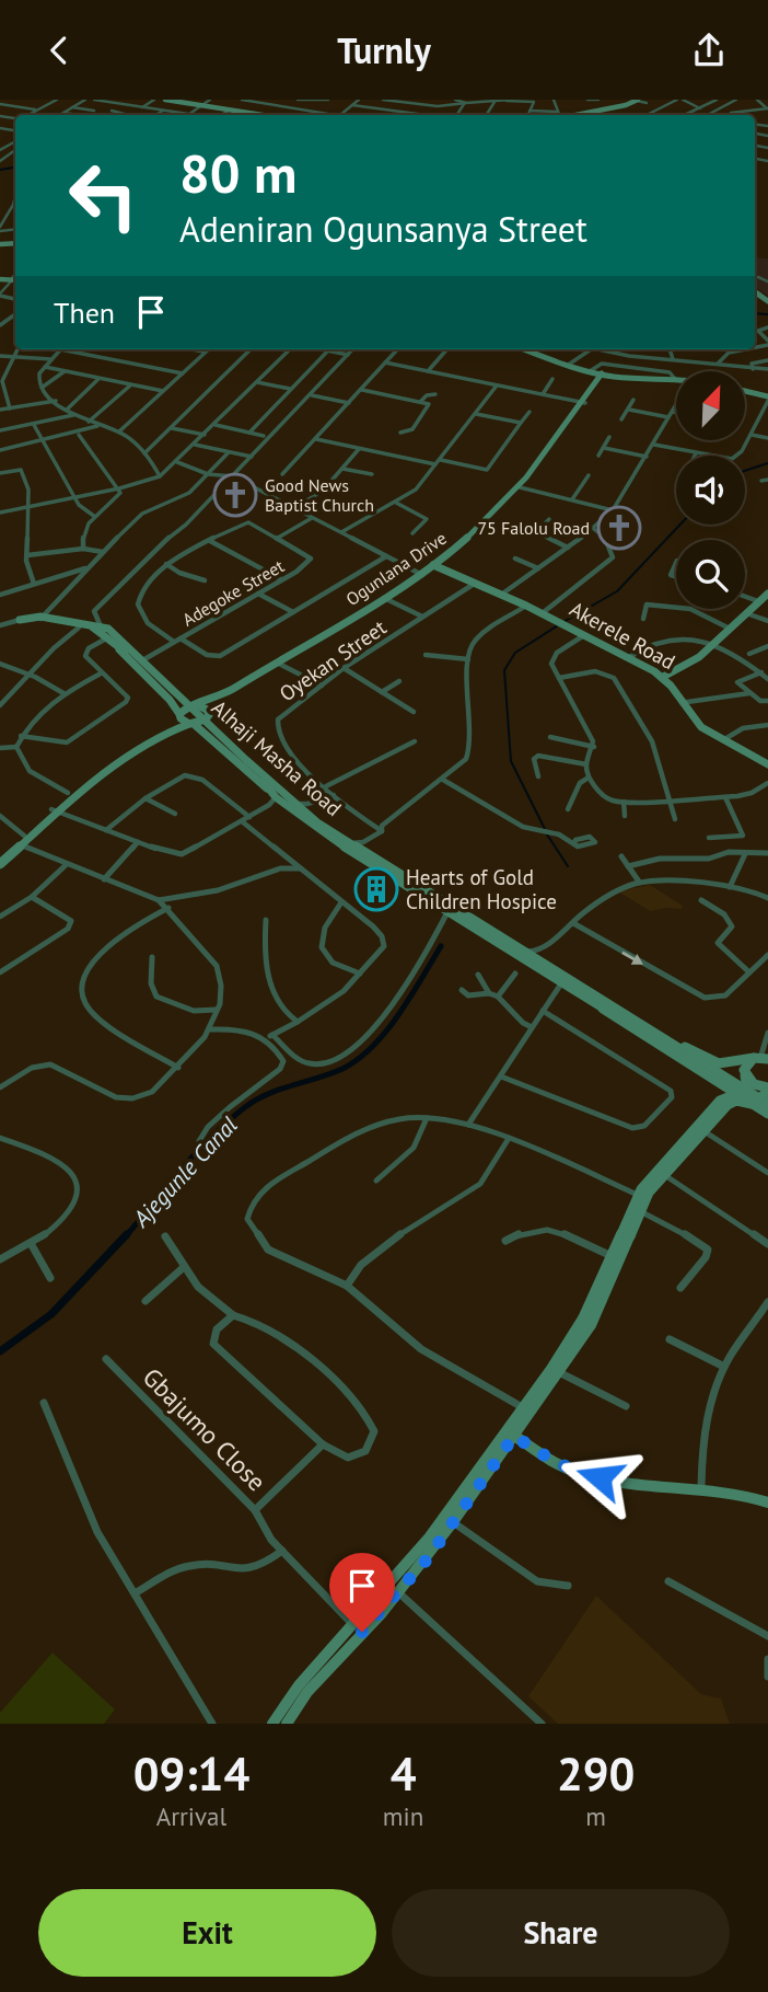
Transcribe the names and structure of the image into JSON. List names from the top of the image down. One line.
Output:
{"streets":{"main road":["Ogunlana Drive","Akerele Road","Alhaji Masha Road"],"street":["Adegoke Street","Oyekan Street","Gbajumo Close"]},"crossings":[["Ogunlana Drive","Akerele Road"],["Ogunlana Drive","Oyekan Street"]],"water":["Ajegunle Canal"],"places":{"church":["Good News Baptist Church","75 Falolu Road"],"building":["Hearts of Gold Children Hospice"]},"north":"top right","page":{"header":"Turnly","turn":["80 m","Adeniran Ogunsanya Street"],"then":"Then","eta":["09:14","Arrival","4","min","290","m"],"buttons":["Exit","Share"]}}
